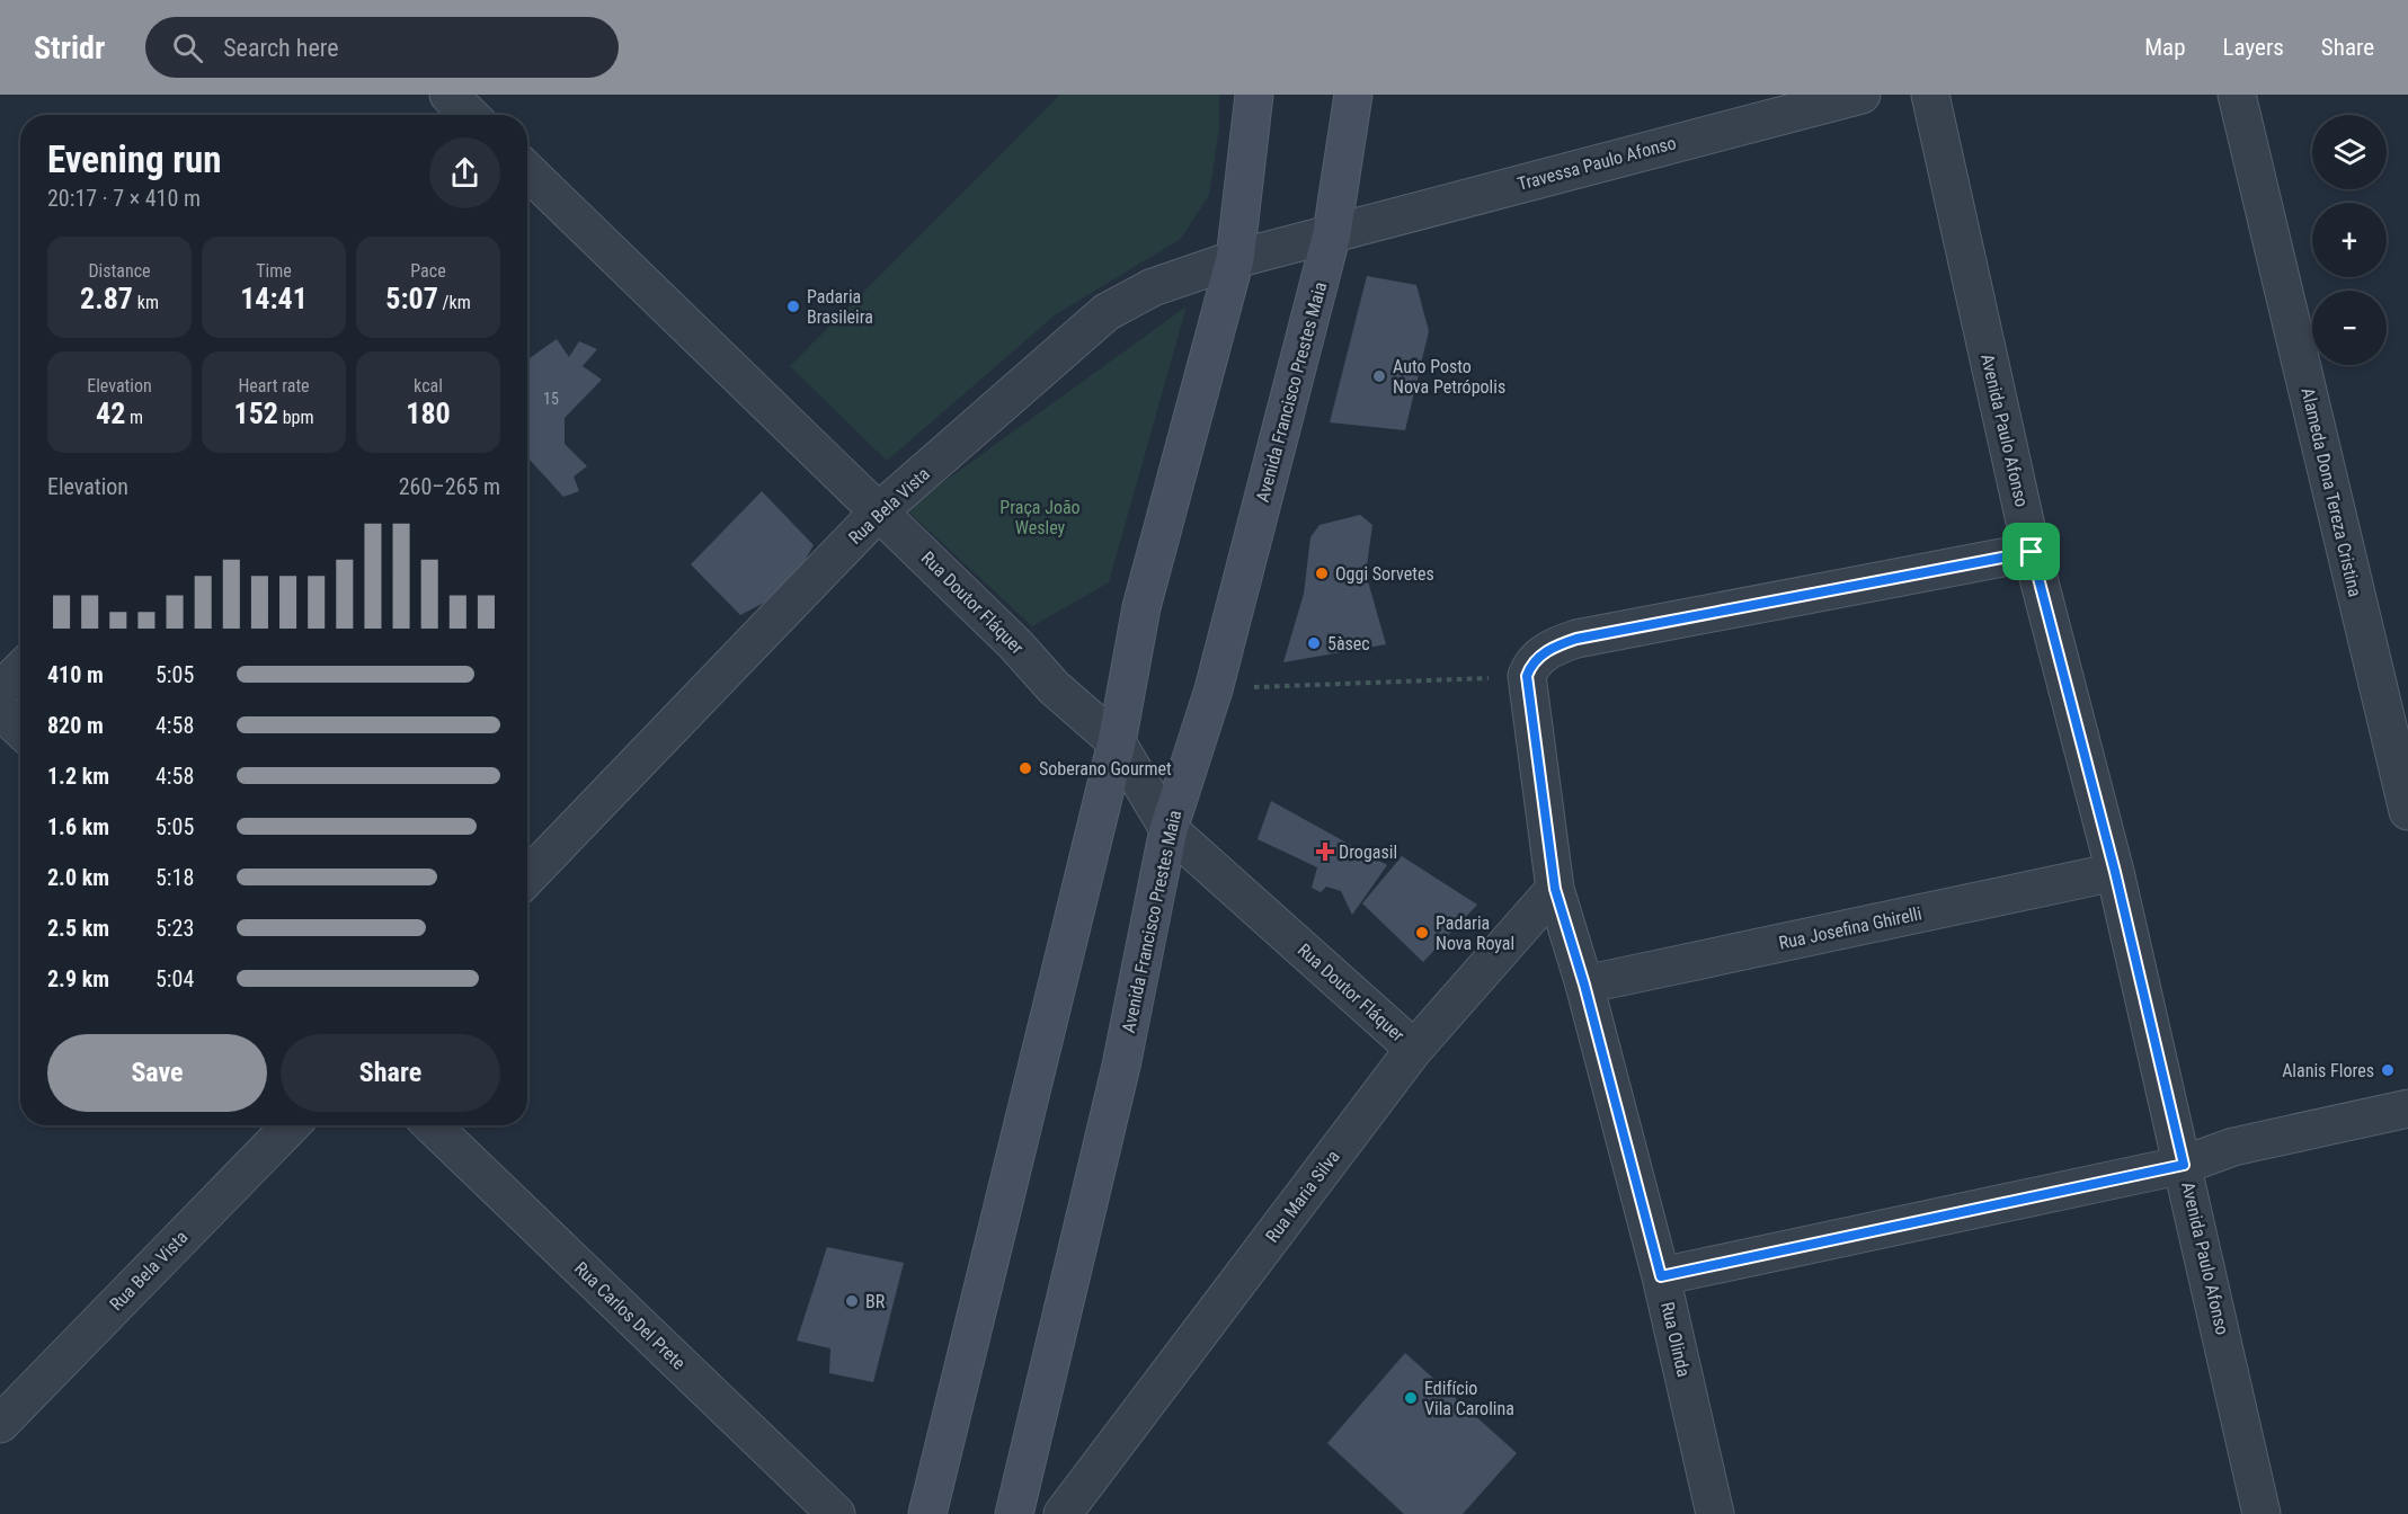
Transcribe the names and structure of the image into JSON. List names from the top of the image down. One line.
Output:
{"streets":{"main road":["Avenida Francisco Prestes Maia"],"street":["Travessa Paulo Afonso","Avenida Paulo Afonso","Alameda Dona Tereza Cristina","Rua Bela Vista","Rua Doutor Fláquer","Rua Josefina Ghirelli","Rua Maria Silva","Rua Carlos Del Prete","Rua Olinda"]},"crossings":[["Travessa Paulo Afonso","Avenida Francisco Prestes Maia"],["Travessa Paulo Afonso","Rua Bela Vista"],["Avenida Francisco Prestes Maia","Rua Bela Vista"],["Avenida Francisco Prestes Maia","Rua Doutor Fláquer"],["Avenida Paulo Afonso","Rua Josefina Ghirelli"],["Avenida Paulo Afonso","Rua Olinda"],["Rua Bela Vista","Rua Doutor Fláquer"],["Rua Doutor Fláquer","Rua Maria Silva"],["Rua Josefina Ghirelli","Rua Olinda"],["Rua Maria Silva","Rua Olinda"]],"parks":["Praça João Wesley"],"places":{"other":["Padaria Brasileira","Auto Posto Nova Petrópolis","Oggi Sorvetes","5àsec","Soberano Gourmet","Padaria Nova Royal","Alanis Flores","BR","Edifício Vila Carolina"],"health":["Drogasil"]},"house_numbers":["15"],"page":{"header":"Stridr","search":"Search here","nav":["Map","Layers","Share"],"map_buttons":["+","−"],"heading":["Evening run","20:17 · 7 × 410 m"],"stats":[["Distance","2.87 km"],["Time","14:41"],["Pace","5:07 /km"],["Elevation","42 m"],["Heart rate","152 bpm"],["kcal","180"]],"chart":["Elevation","260–265 m"],"list":[{"name":"410 m","note":"5:05"},{"name":"820 m","note":"4:58"},{"name":"1.2 km","note":"4:58"},{"name":"1.6 km","note":"5:05"},{"name":"2.0 km","note":"5:18"},{"name":"2.5 km","note":"5:23"},{"name":"2.9 km","note":"5:04"}],"buttons":["Save","Share"]}}
